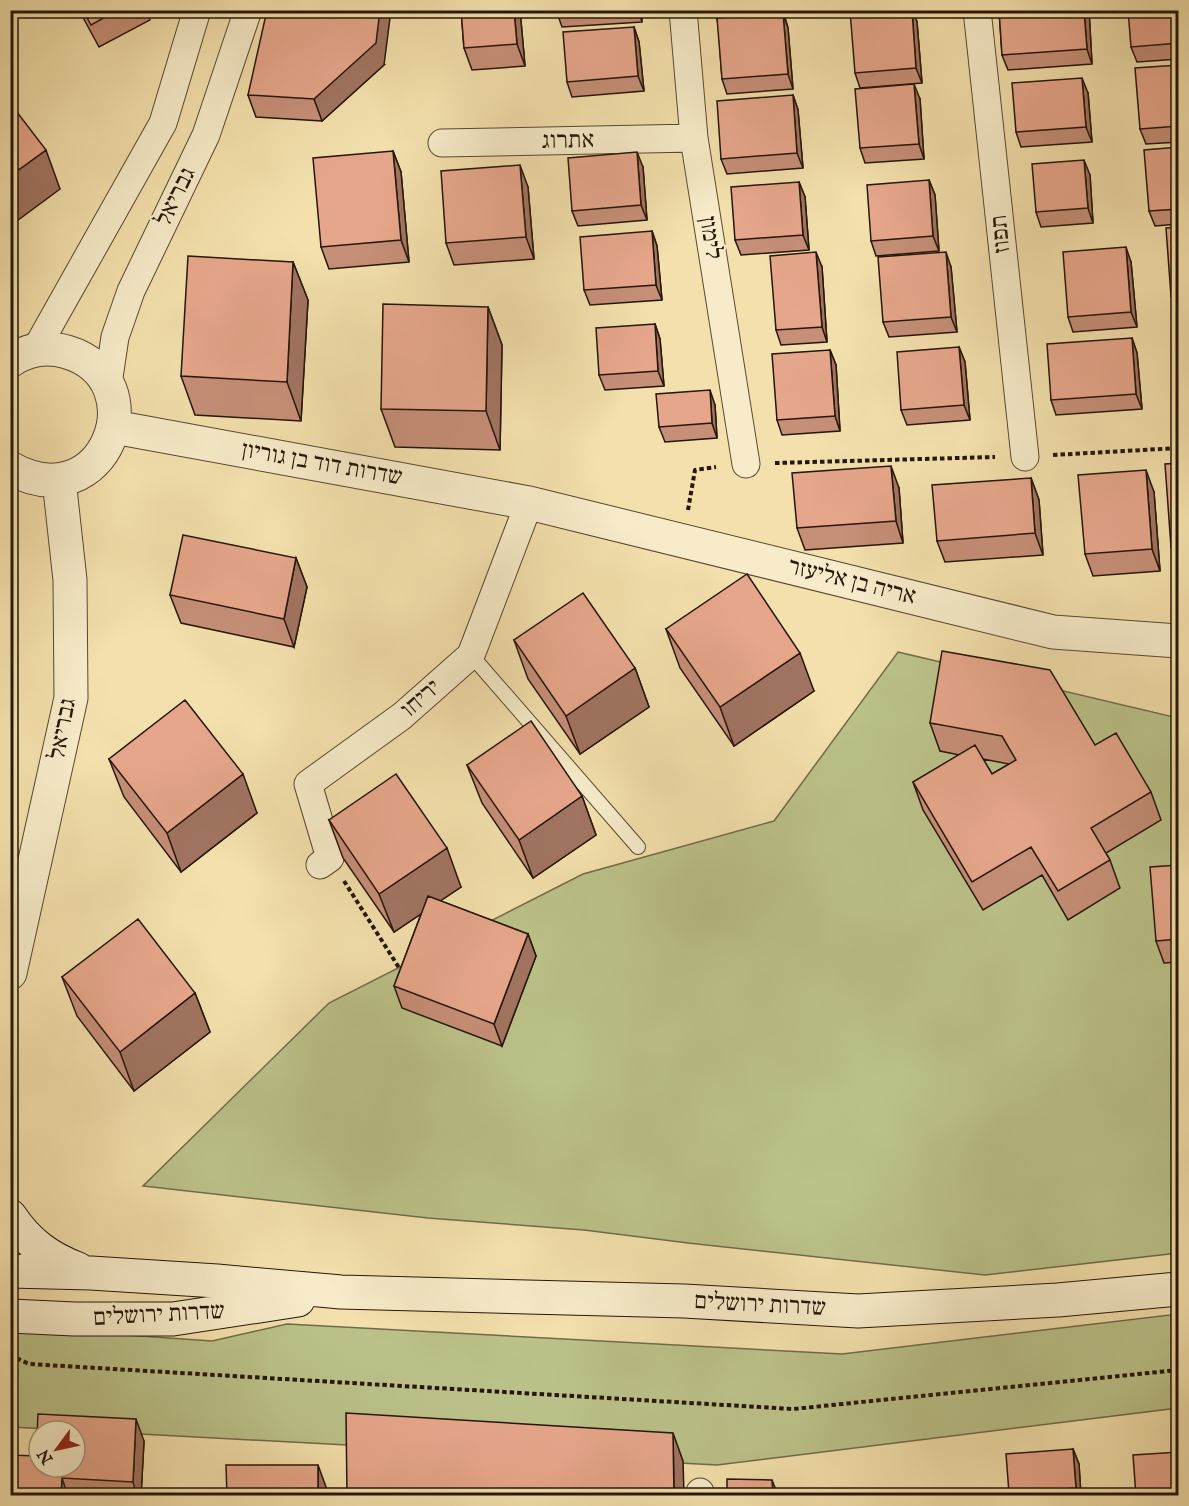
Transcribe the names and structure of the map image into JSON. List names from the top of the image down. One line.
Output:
{"streets":{"street":["אתרוג","גבריאל","תפוז","לימון","שדרות דוד בן גוריון","אריה בן אליעזר","יריחו","שדרות ירושלים"]},"crossings":[["אתרוג","לימון"],["שדרות דוד בן גוריון","אריה בן אליעזר"],["שדרות דוד בן גוריון","יריחו"],["אריה בן אליעזר","יריחו"]],"north":"bottom left"}
